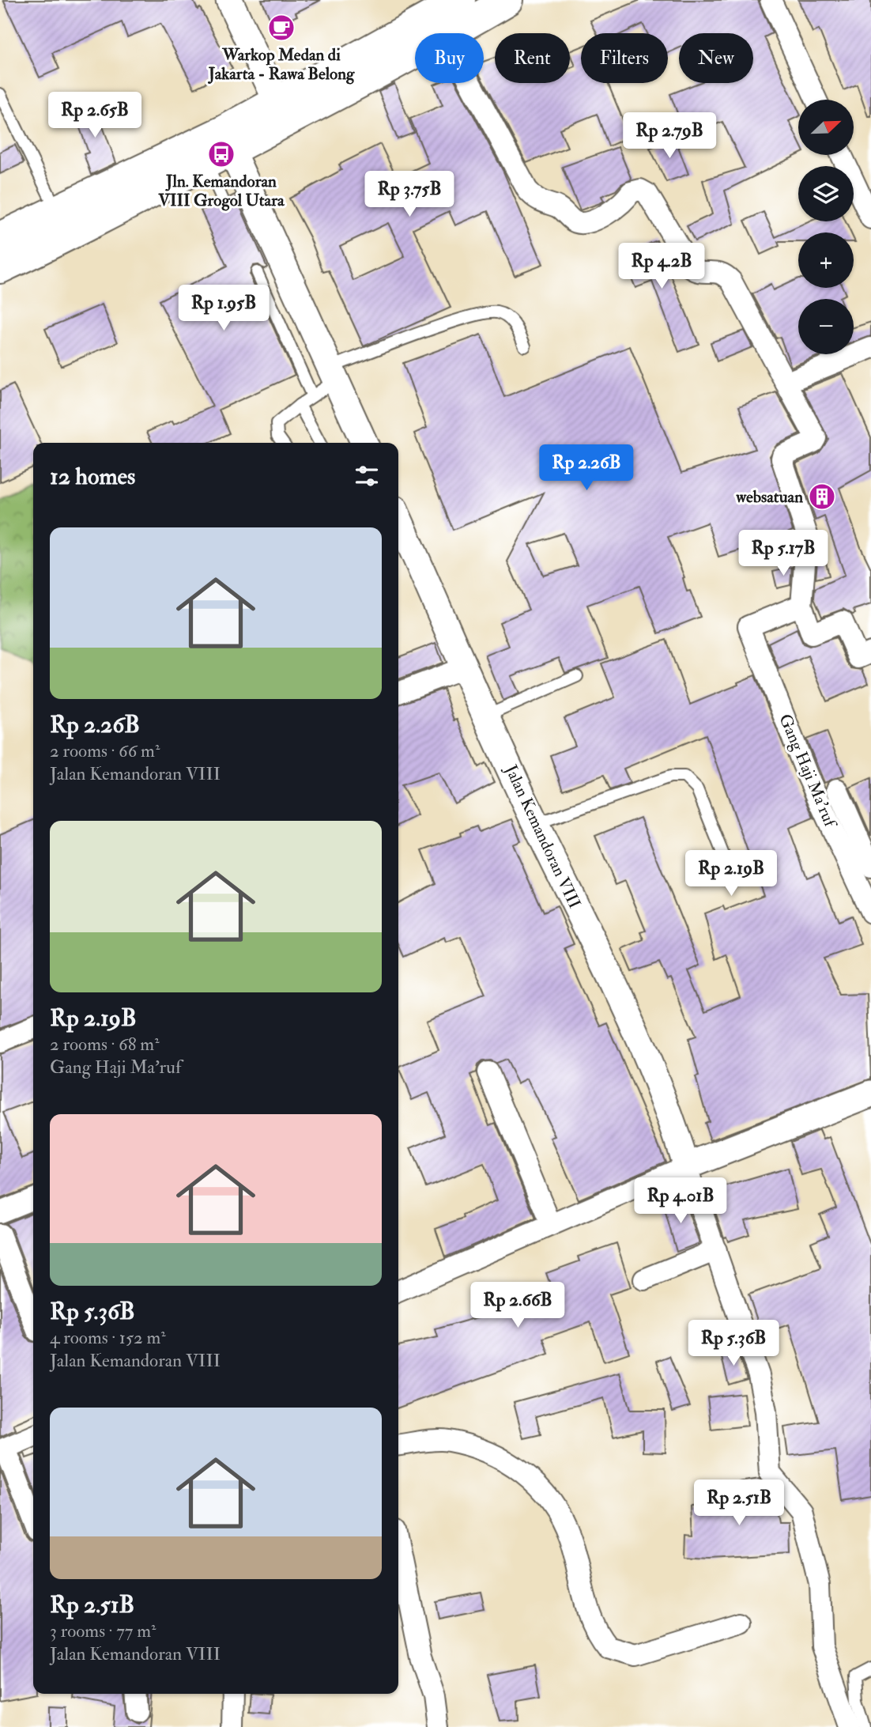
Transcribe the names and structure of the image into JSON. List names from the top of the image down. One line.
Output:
{"streets":{"street":["Gang Haji Ma'ruf","Jalan Kemandoran VIII"]},"places":{"cafe":["Warkop Medan di Jakarta - Rawa Belong"],"bus stop":["Jln. Kemandoran VIII Grogol Utara"],"building":["websatuan"]},"north":"top right","page":{"chip":["Buy","Rent","Filters","New"],"price":["Rp 2.65B","Rp 2.79B","Rp 3.75B","Rp 4.2B","Rp 1.95B","Rp 2.26B","Rp 5.17B","Rp 2.19B","Rp 4.01B","Rp 2.66B","Rp 5.36B","Rp 2.51B"],"map_buttons":["+","−"],"heading":"12 homes","list":[{"name":"Rp 2.26B","note":"2 rooms · 66 m² · Jalan Kemandoran VIII"},{"name":"Rp 2.19B","note":"2 rooms · 68 m² · Gang Haji Ma'ruf"},{"name":"Rp 5.36B","note":"4 rooms · 152 m² · Jalan Kemandoran VIII"},{"name":"Rp 2.51B","note":"3 rooms · 77 m² · Jalan Kemandoran VIII"}]}}
